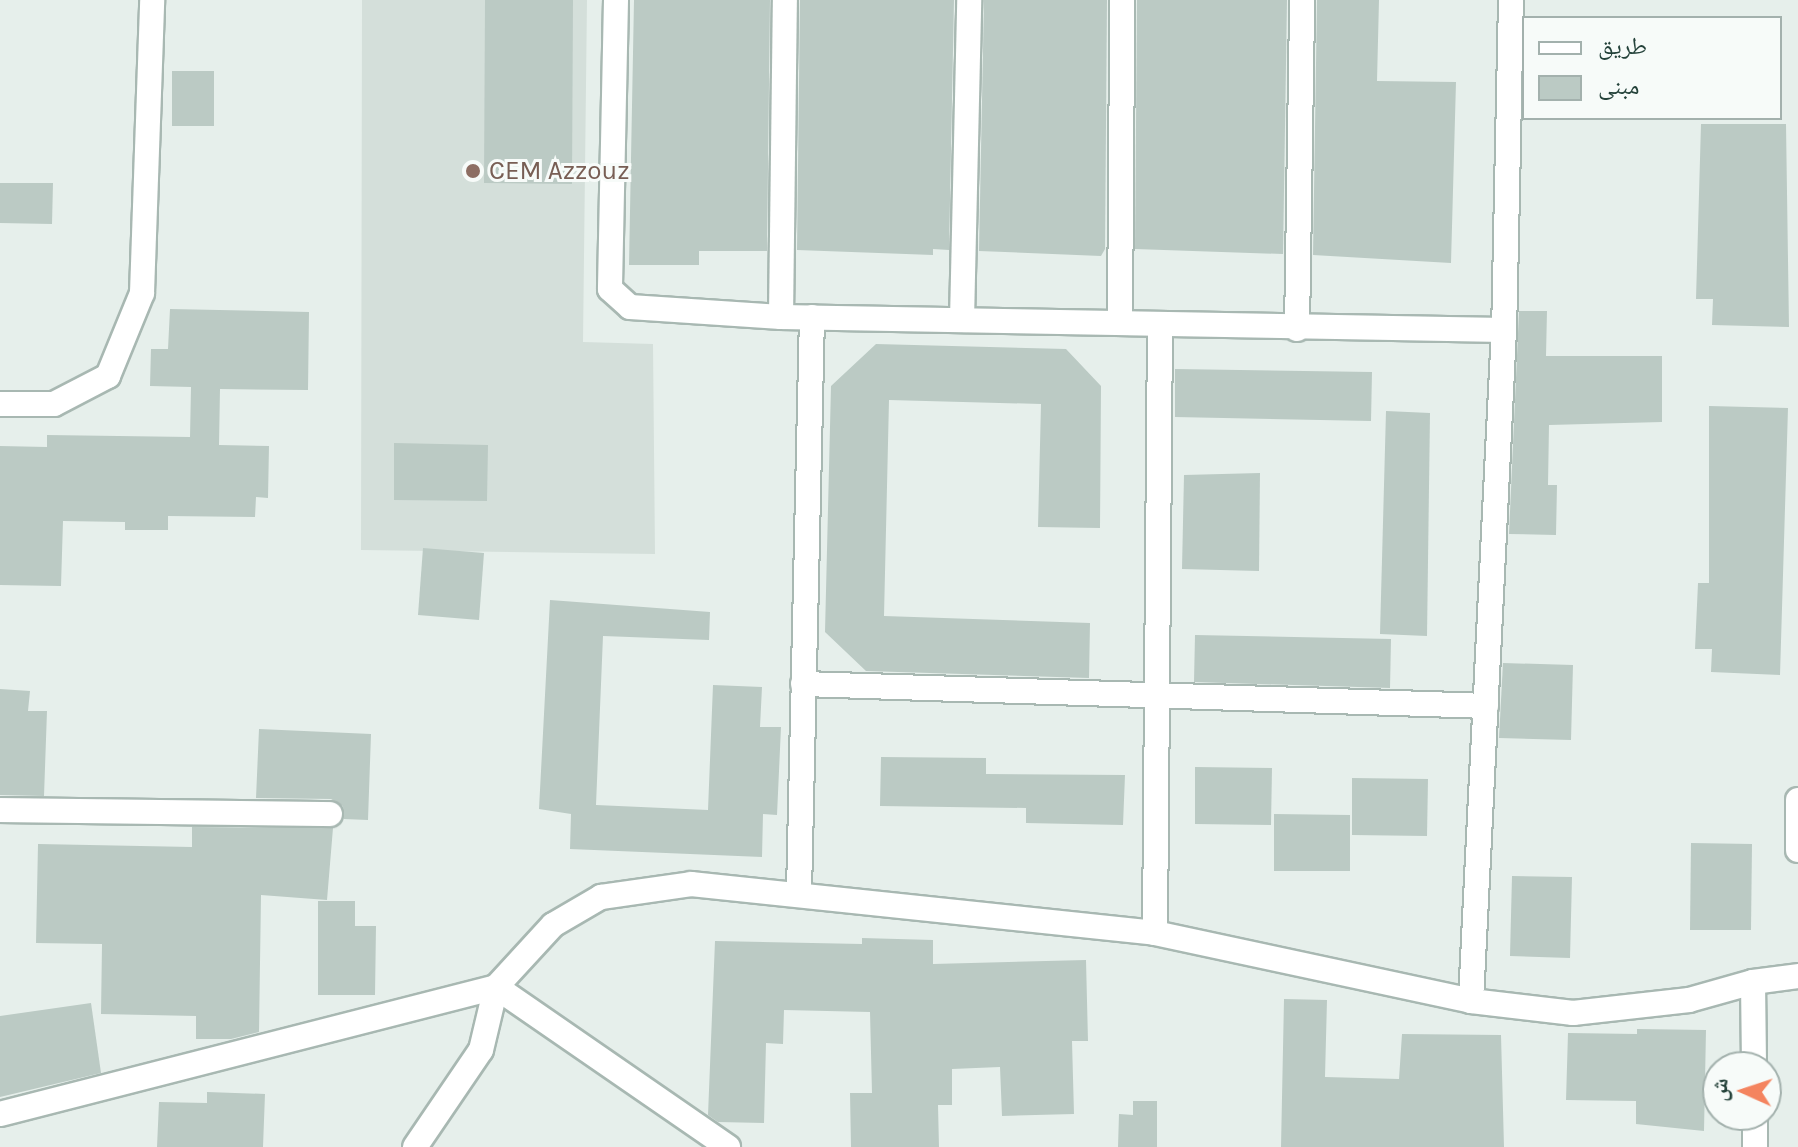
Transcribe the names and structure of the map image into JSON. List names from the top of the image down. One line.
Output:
{"places":["CEM Azzouz"],"legend":["طريق","مبنى"],"north":"left"}
